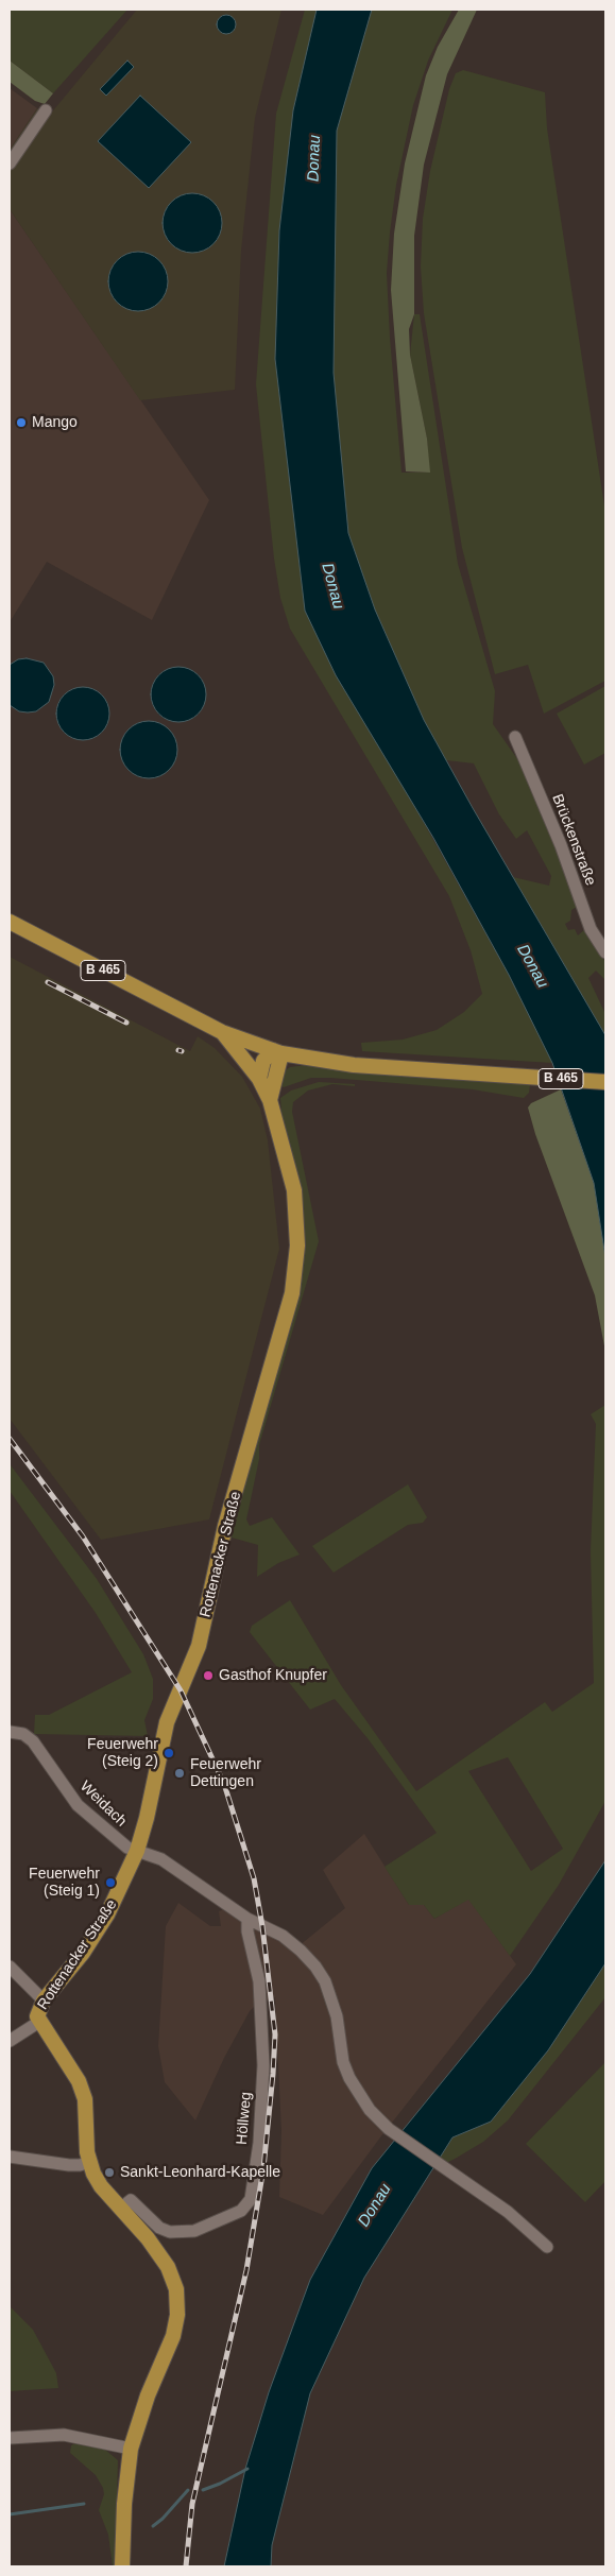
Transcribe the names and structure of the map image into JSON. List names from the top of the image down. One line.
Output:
{"streets":{"main road":["B 465","Rottenacker Straße"],"street":["Brückenstraße","Weidach","Höllweg"]},"crossings":[["B 465","Rottenacker Straße"],["Rottenacker Straße","Weidach"],["Rottenacker Straße","Höllweg"]],"water":["Donau"],"places":["Mango","Gasthof Knupfer","Feuerwehr (Steig 2)","Feuerwehr Dettingen","Feuerwehr (Steig 1)","Sankt-Leonhard-Kapelle"]}
